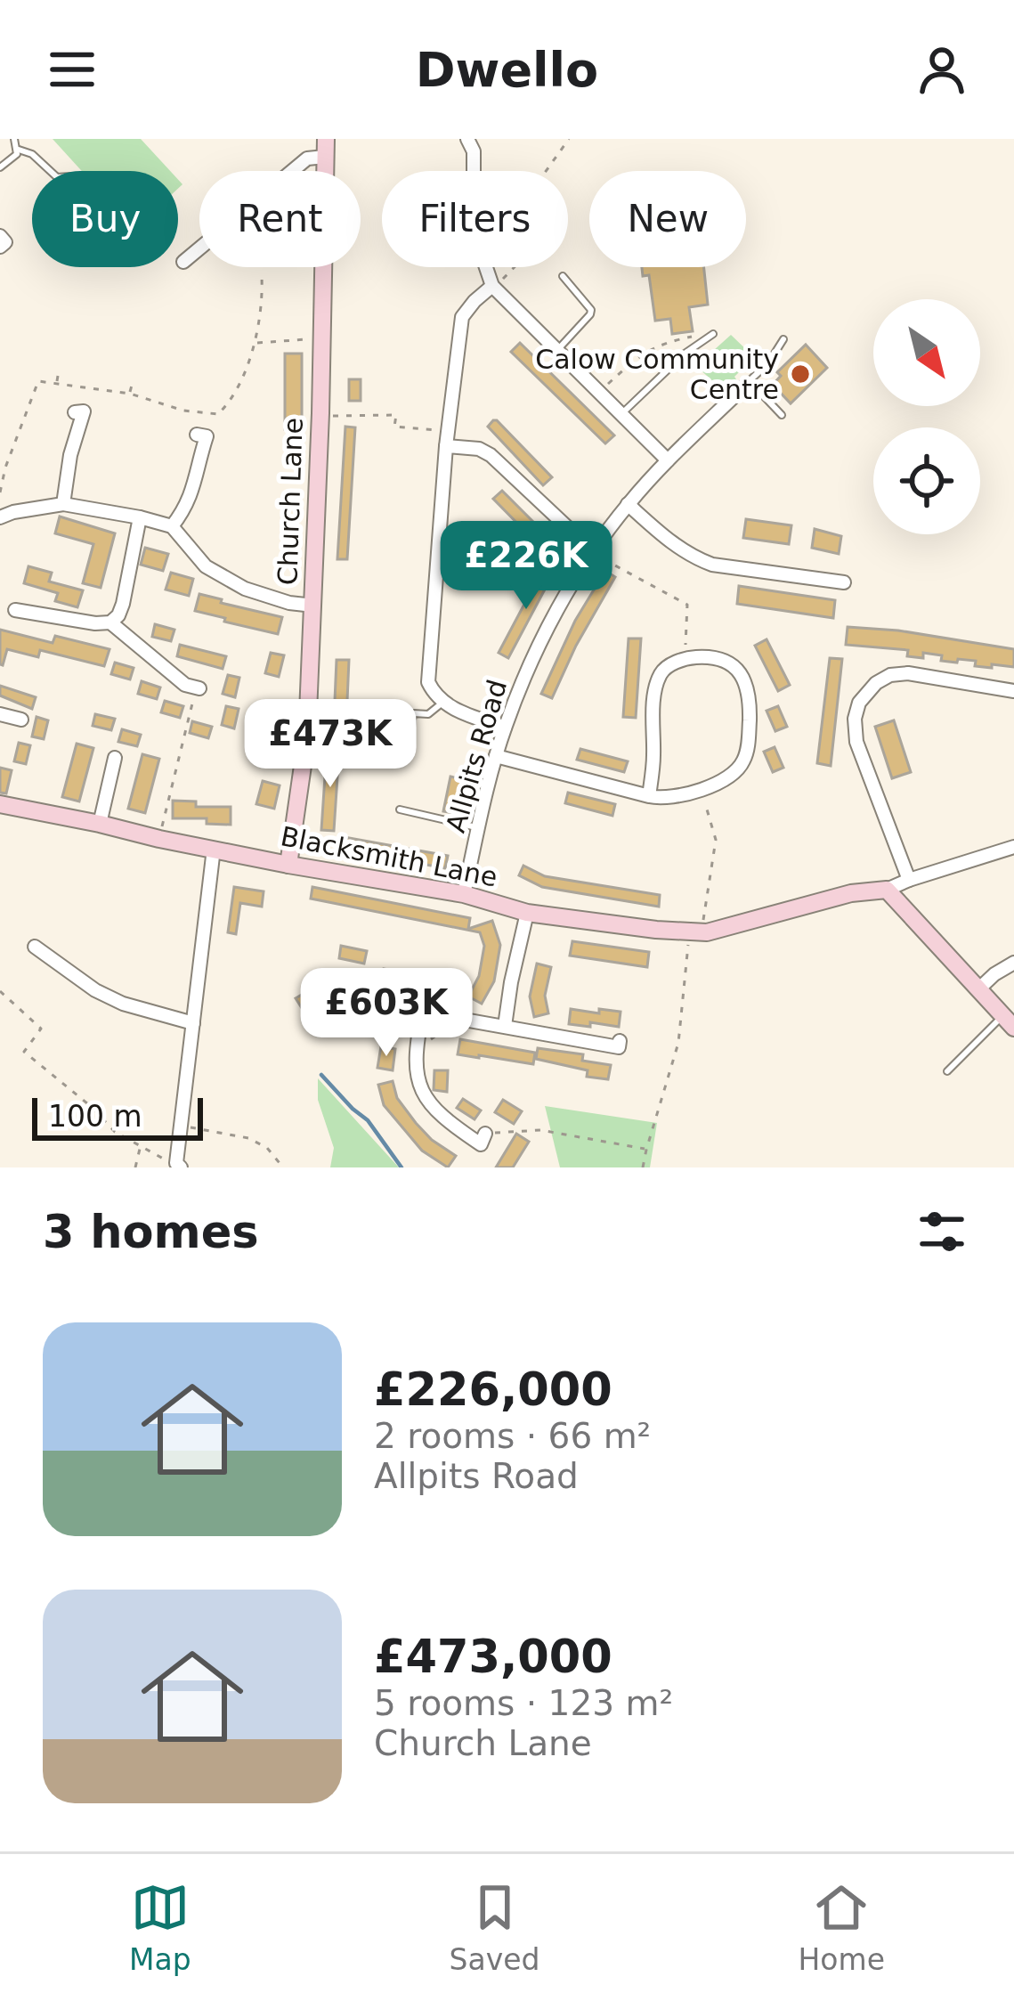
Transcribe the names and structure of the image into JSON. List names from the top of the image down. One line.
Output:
{"streets":{"street":["Church Lane","Allpits Road","Blacksmith Lane"]},"crossings":[["Church Lane","Blacksmith Lane"],["Allpits Road","Blacksmith Lane"]],"places":["Calow Community Centre"],"scale_bar":"100 m","north":"bottom right","page":{"header":"Dwello","chip":["Buy","Rent","Filters","New"],"price":["£226K","£473K","£603K"],"scale":"100 m","heading":"3 homes","list":[{"name":"£226,000","note":"2 rooms · 66 m² · Allpits Road"},{"name":"£473,000","note":"5 rooms · 123 m² · Church Lane"}],"tabs":["Map","Saved","Home"]}}
